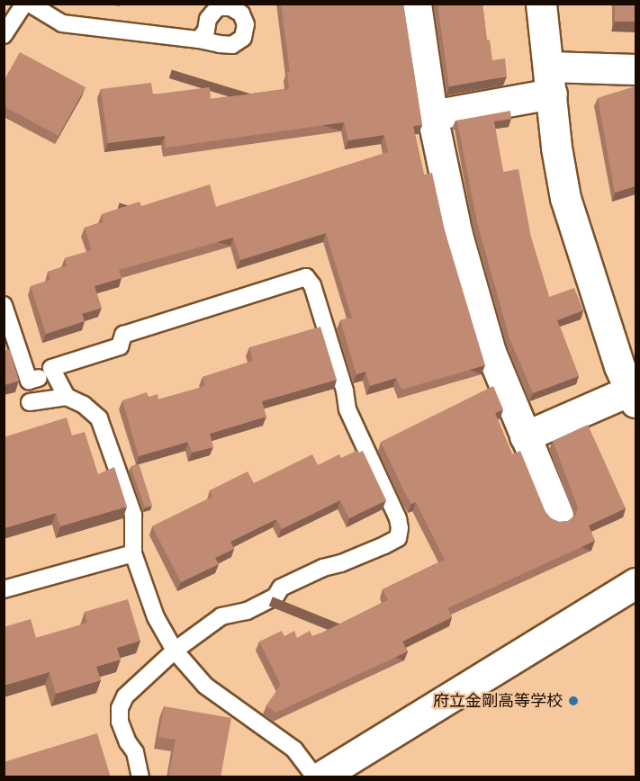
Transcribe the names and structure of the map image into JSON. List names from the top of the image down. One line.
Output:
{"places":["府立金剛高等学校"]}
